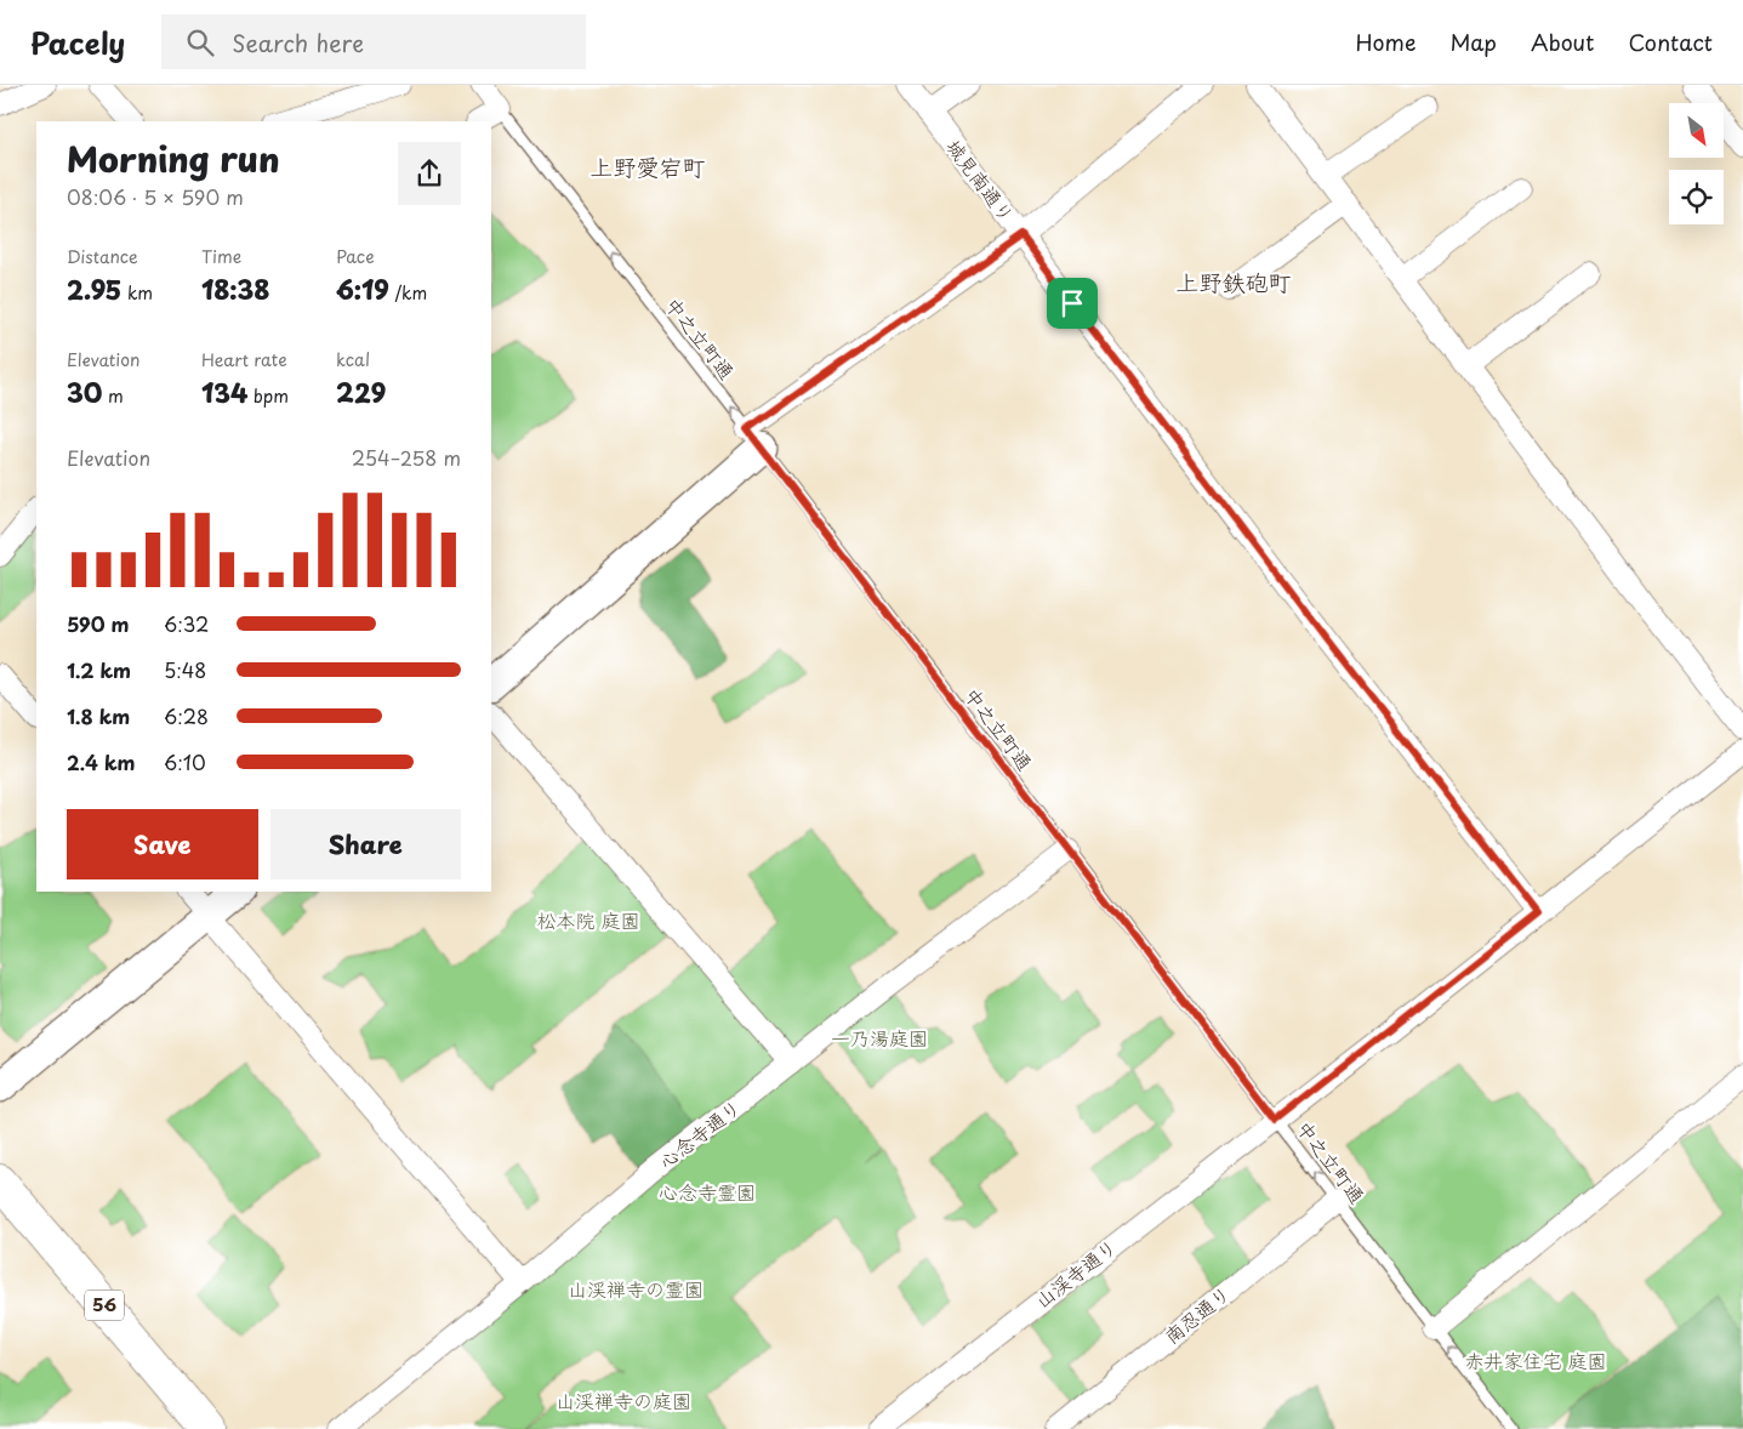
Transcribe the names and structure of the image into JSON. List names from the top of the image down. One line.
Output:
{"streets":{"main road":["56"],"street":["城見南通り","心念寺通り","山渓寺通り","南忍通り"],"lane":["中之立町通"]},"crossings":[["城見南通り","山渓寺通り"],["中之立町通","心念寺通り"],["中之立町通","山渓寺通り"],["中之立町通","南忍通り"]],"one_way":["中之立町通"],"districts":["上野愛宕町","上野鉄砲町"],"parks":["松本院 庭園","一乃湯庭園","心念寺霊園","山渓禅寺の霊園","赤井家住宅 庭園","山渓禅寺の庭園"],"north":"bottom right","page":{"header":"Pacely","search":"Search here","nav":["Home","Map","About","Contact"],"heading":["Morning run","08:06 · 5 × 590 m"],"stats":[["Distance","2.95 km"],["Time","18:38"],["Pace","6:19 /km"],["Elevation","30 m"],["Heart rate","134 bpm"],["kcal","229"]],"chart":["Elevation","254–258 m"],"list":[{"name":"590 m","note":"6:32"},{"name":"1.2 km","note":"5:48"},{"name":"1.8 km","note":"6:28"},{"name":"2.4 km","note":"6:10"}],"buttons":["Save","Share"]}}
